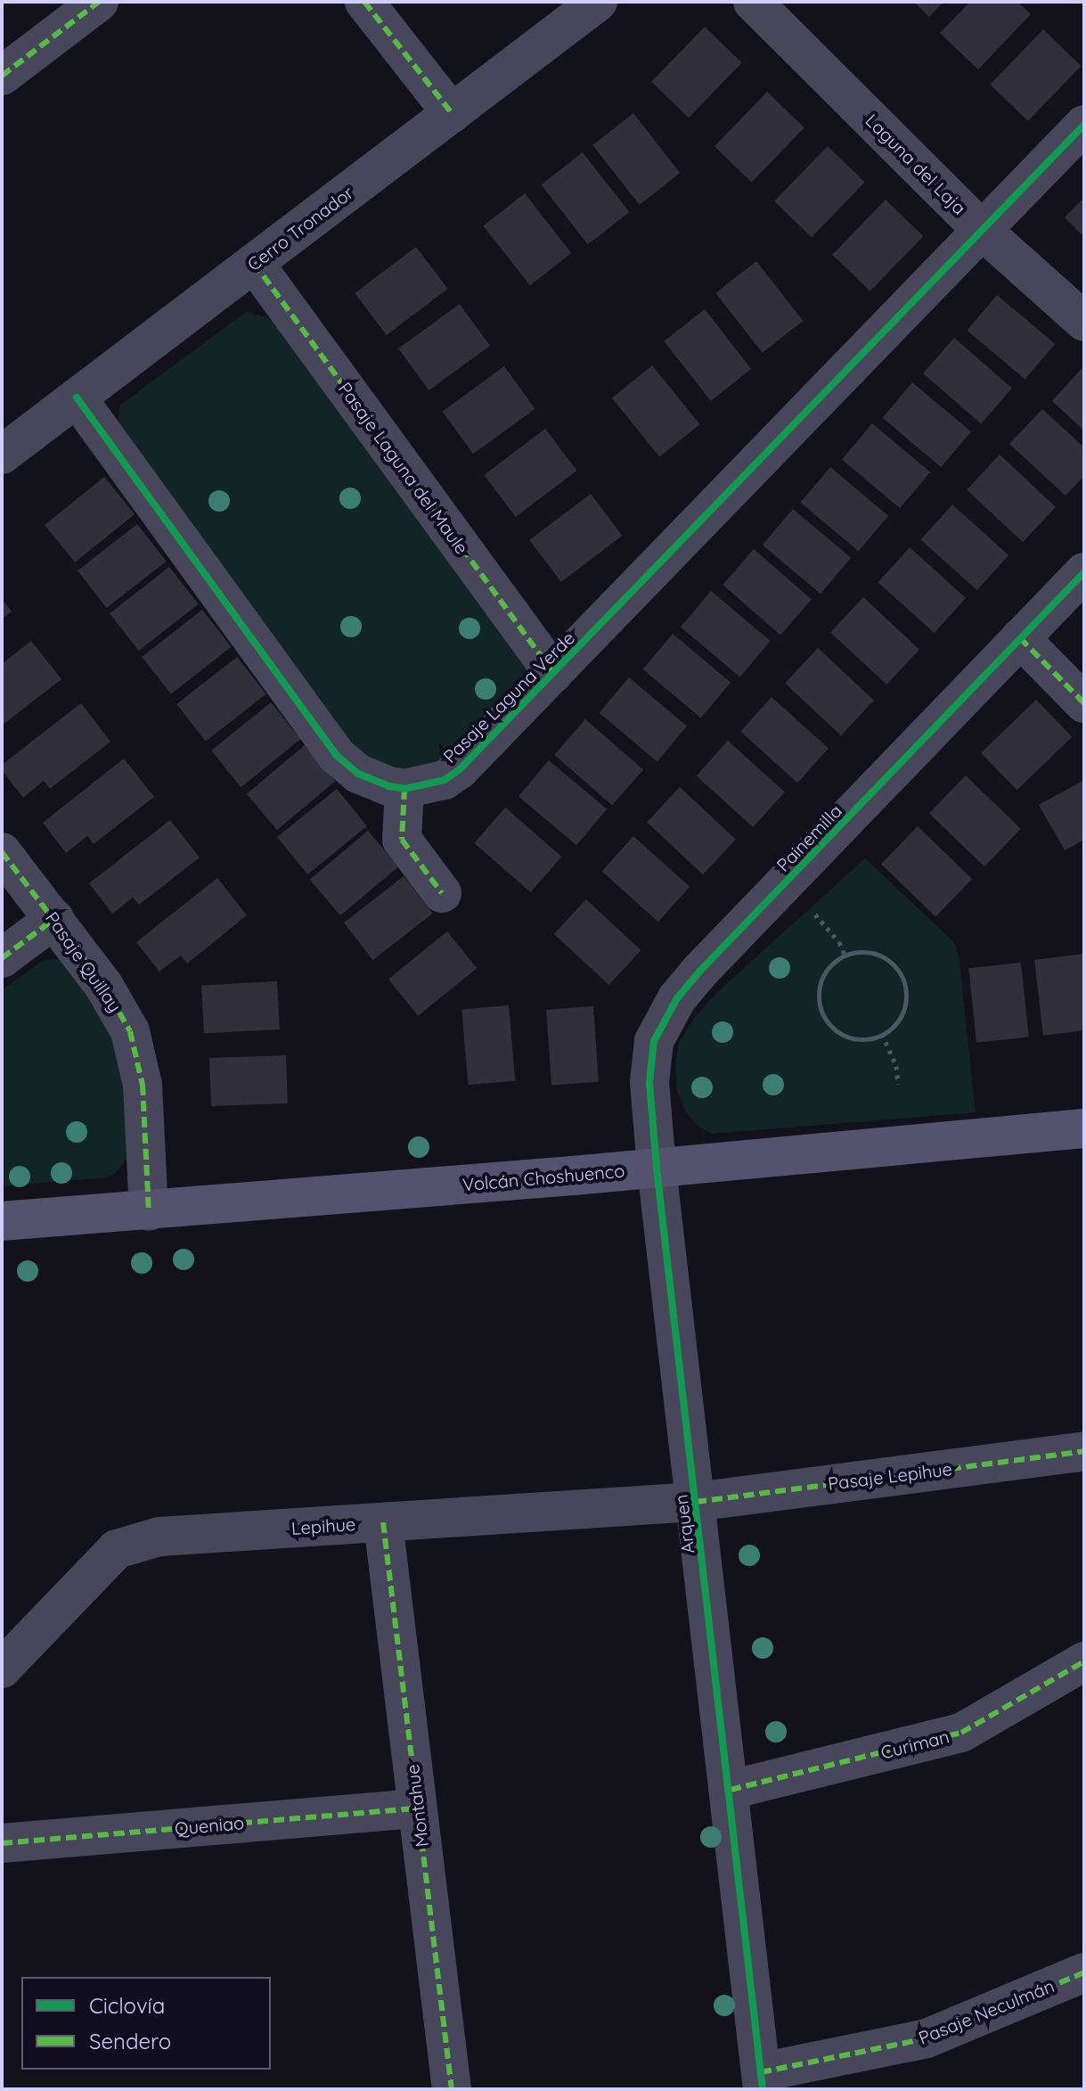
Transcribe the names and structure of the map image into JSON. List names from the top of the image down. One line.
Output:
{"streets":{"street":["Laguna del Laja","Cerro Tronador","Pasaje Laguna del Maule","Pasaje Laguna Verde","Painemilla","Pasaje Quillay","Volcán Choshuenco","Pasaje Lepihue","Arquen","Lepihue","Curiman","Montahue","Queniao","Pasaje Neculmán"]},"crossings":[["Laguna del Laja","Pasaje Laguna Verde"],["Cerro Tronador","Pasaje Laguna del Maule"],["Cerro Tronador","Pasaje Laguna Verde"],["Pasaje Laguna del Maule","Pasaje Laguna Verde"],["Painemilla","Volcán Choshuenco"],["Painemilla","Arquen"],["Pasaje Quillay","Volcán Choshuenco"],["Volcán Choshuenco","Arquen"],["Pasaje Lepihue","Arquen"],["Pasaje Lepihue","Lepihue"],["Arquen","Lepihue"],["Arquen","Curiman"],["Arquen","Pasaje Neculmán"],["Lepihue","Montahue"],["Montahue","Queniao"]],"legend":["Ciclovía","Sendero"]}
